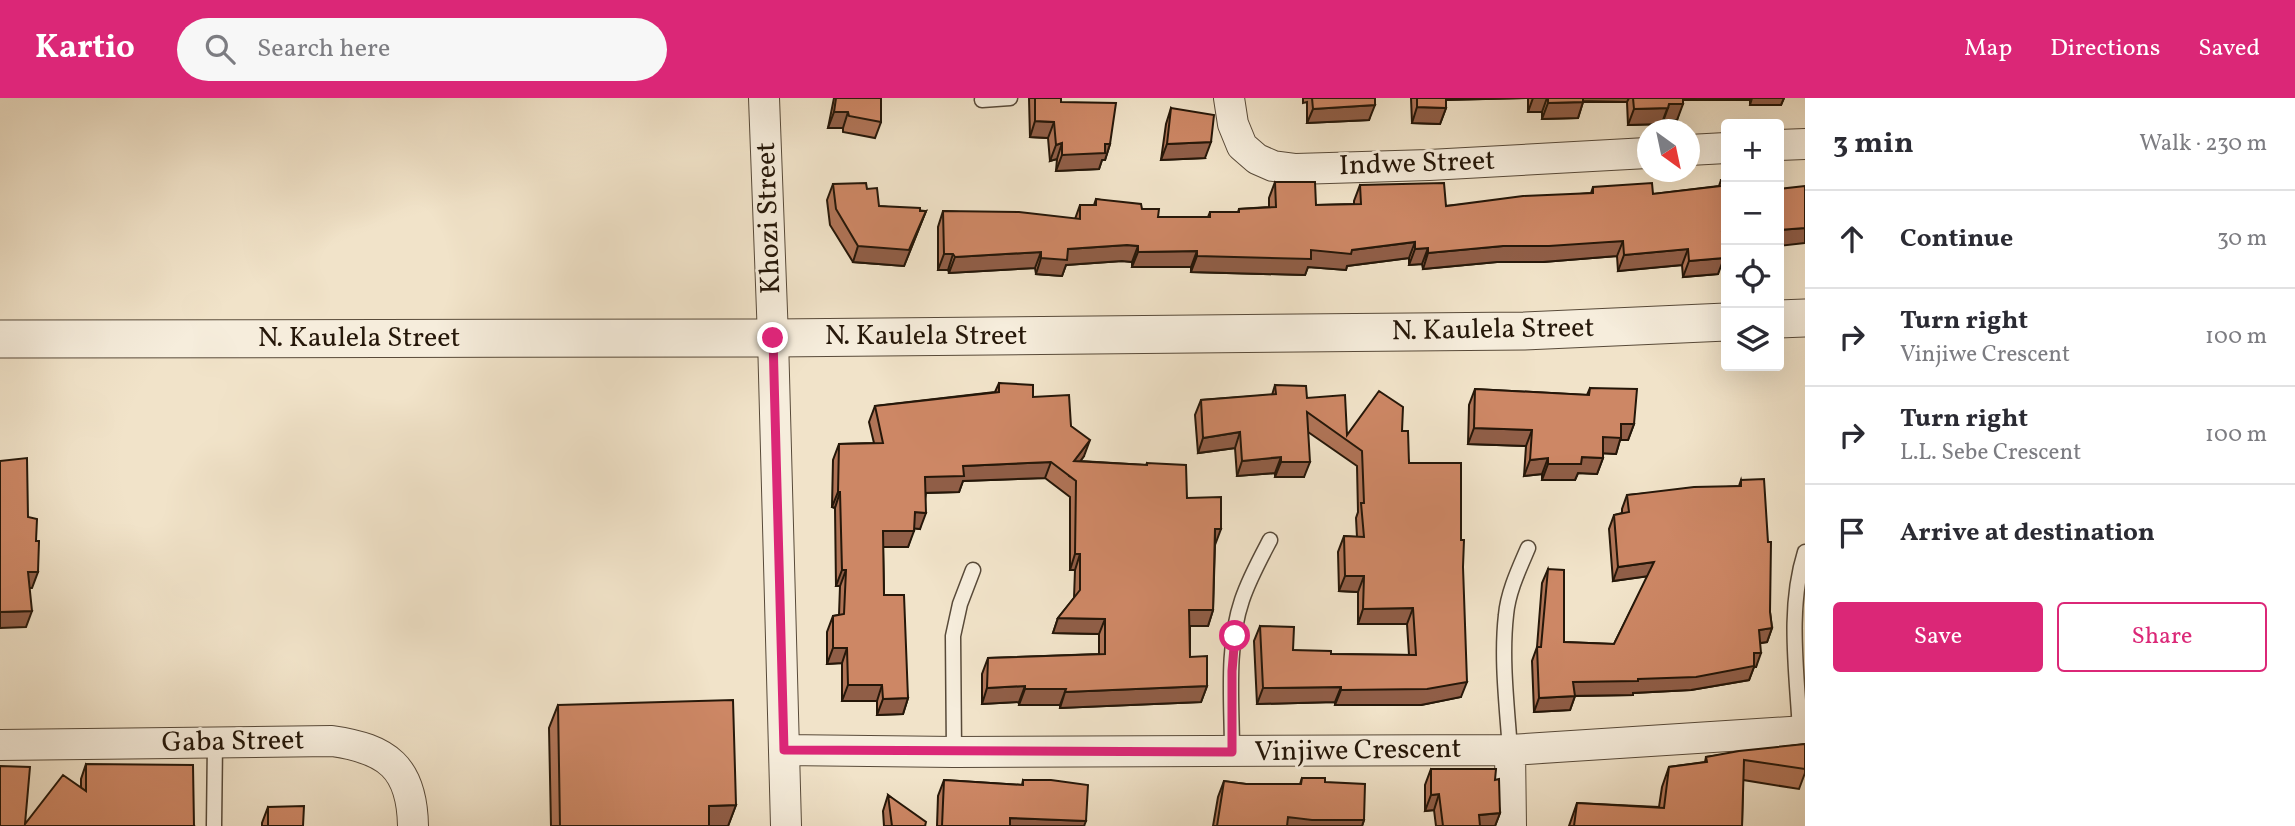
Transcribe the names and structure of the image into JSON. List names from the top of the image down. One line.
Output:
{"streets":{"street":["Indwe Street","Khozi Street","N. Kaulela Street","Gaba Street","Vinjiwe Crescent"]},"crossings":[["Khozi Street","N. Kaulela Street"],["Khozi Street","Vinjiwe Crescent"]],"north":"bottom right","page":{"header":"Kartio","search":"Search here","nav":["Map","Directions","Saved"],"heading":["3 min","Walk · 230 m"],"map_buttons":["+","−"],"list":[["Continue","30 m"],["Turn right","Vinjiwe Crescent","100 m"],["Turn right","L.L. Sebe Crescent","100 m"],"Arrive at destination"],"buttons":["Save","Share"]}}
